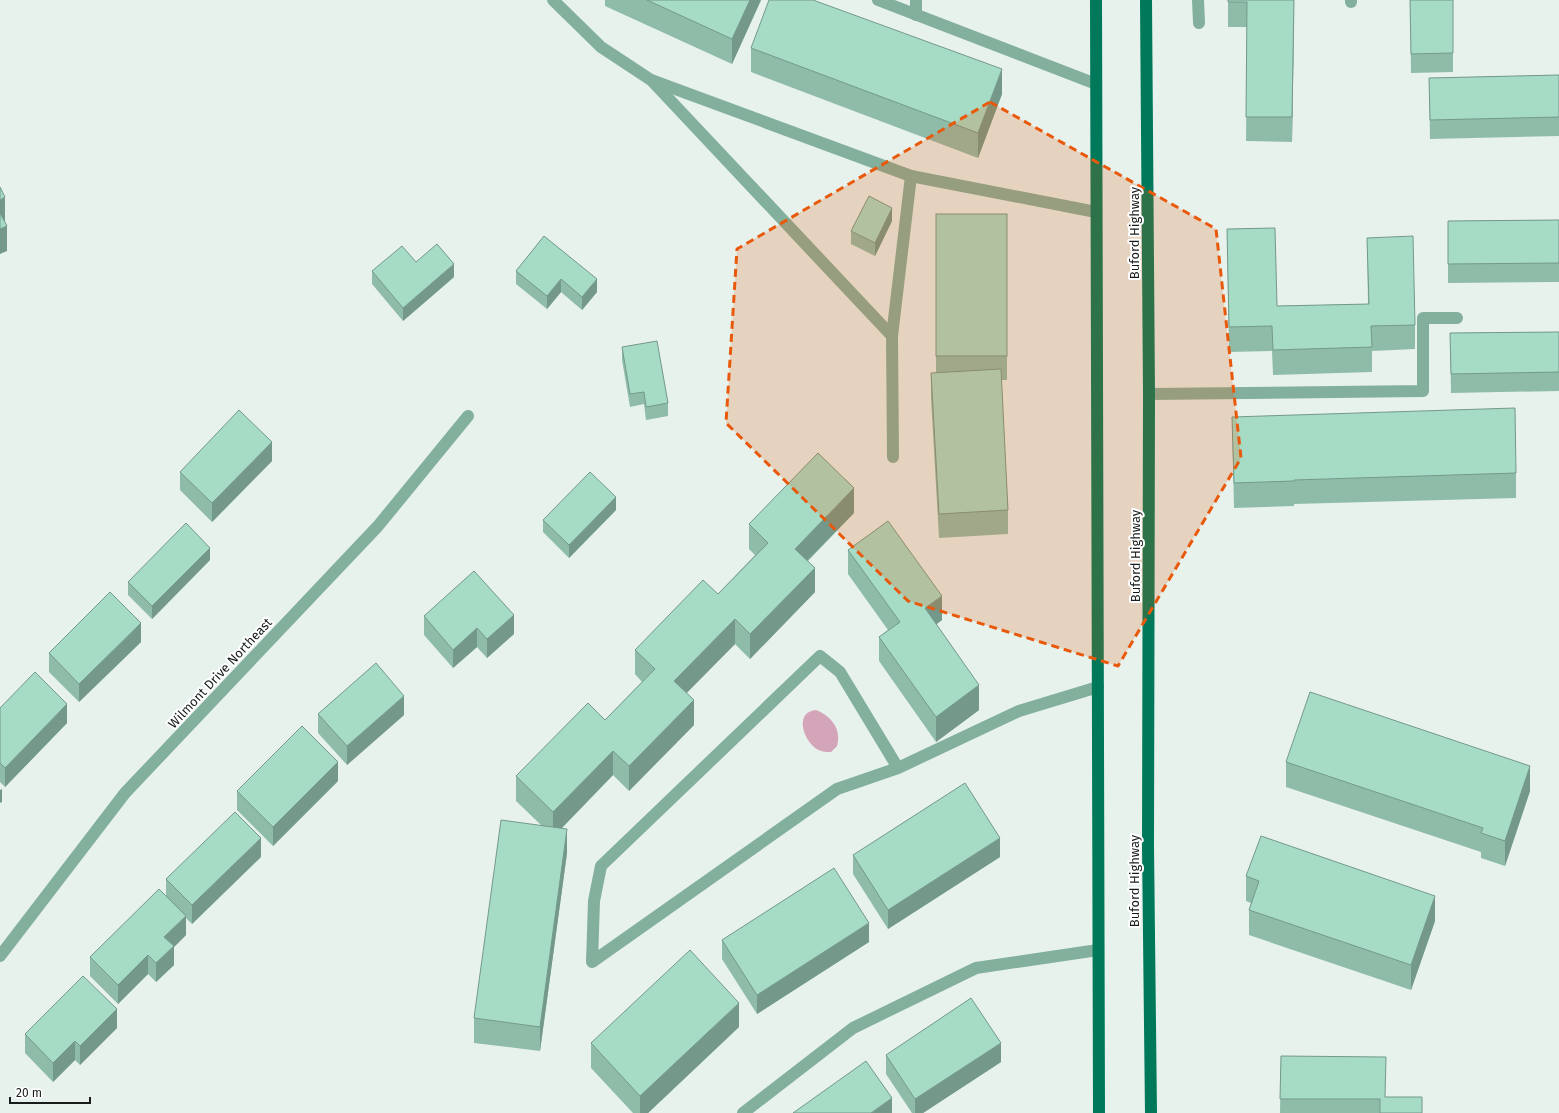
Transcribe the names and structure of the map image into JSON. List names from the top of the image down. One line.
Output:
{"streets":{"main road":["Buford Highway"],"street":["Wilmont Drive Northeast"]},"scale_bar":"20 m"}
